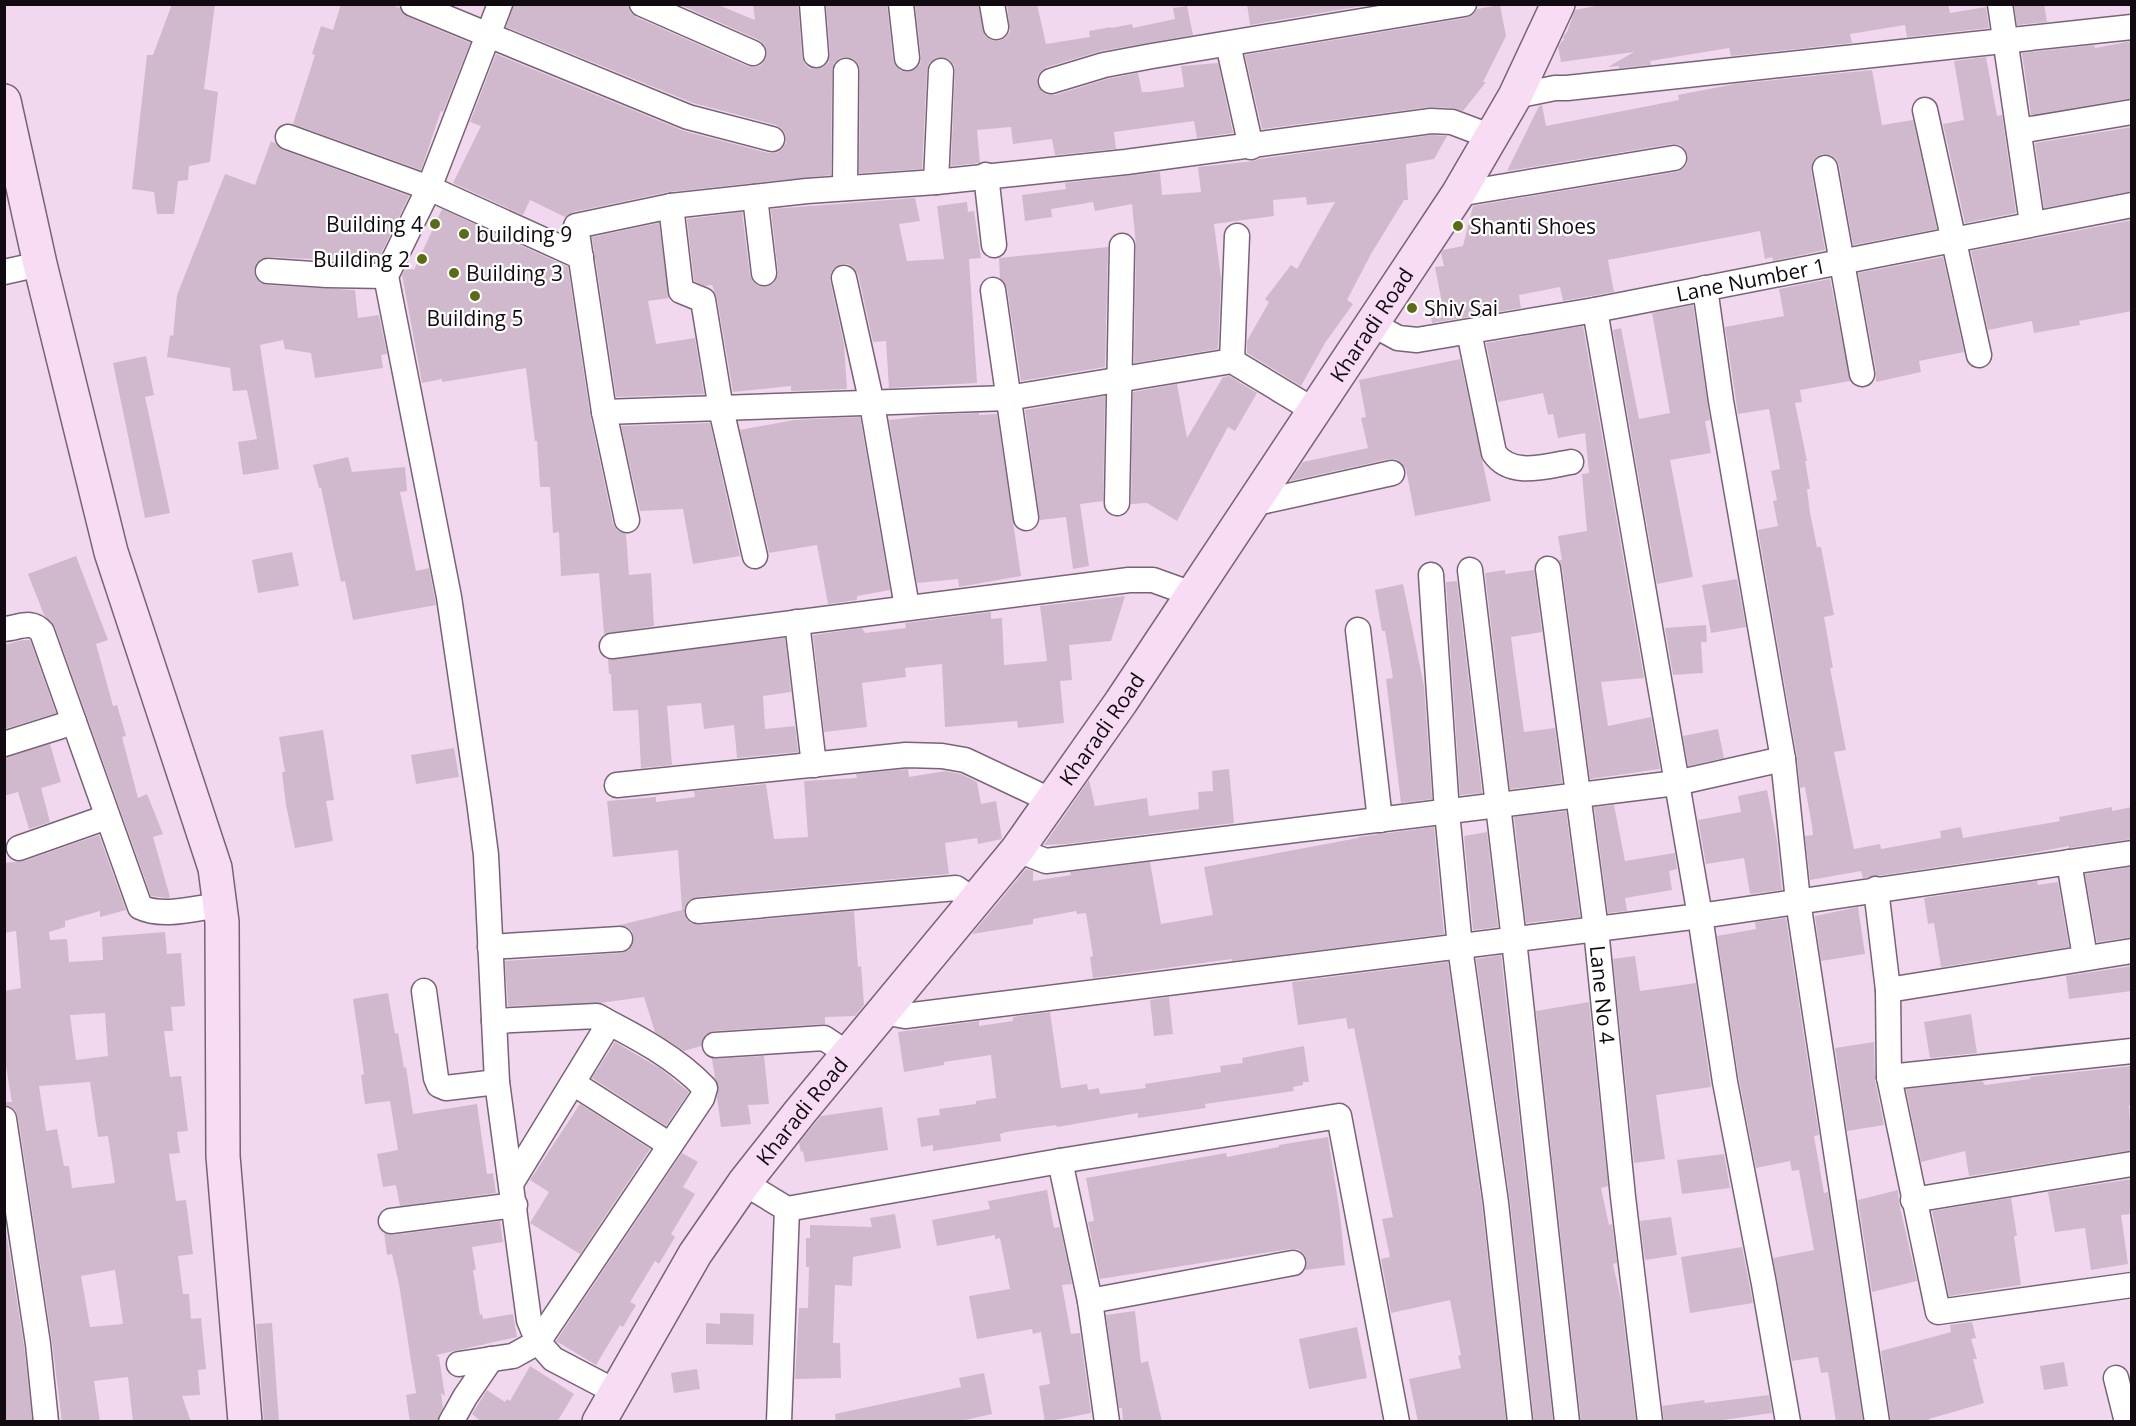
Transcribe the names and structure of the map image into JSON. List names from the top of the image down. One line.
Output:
{"streets":{"street":["Lane Number 1","Kharadi Road","Lane No 4"]},"crossings":[["Lane Number 1","Kharadi Road"]],"places":["Building 4","Shanti Shoes","building 9","Building 2","Building 3","Building 5","Shiv Sai"]}
